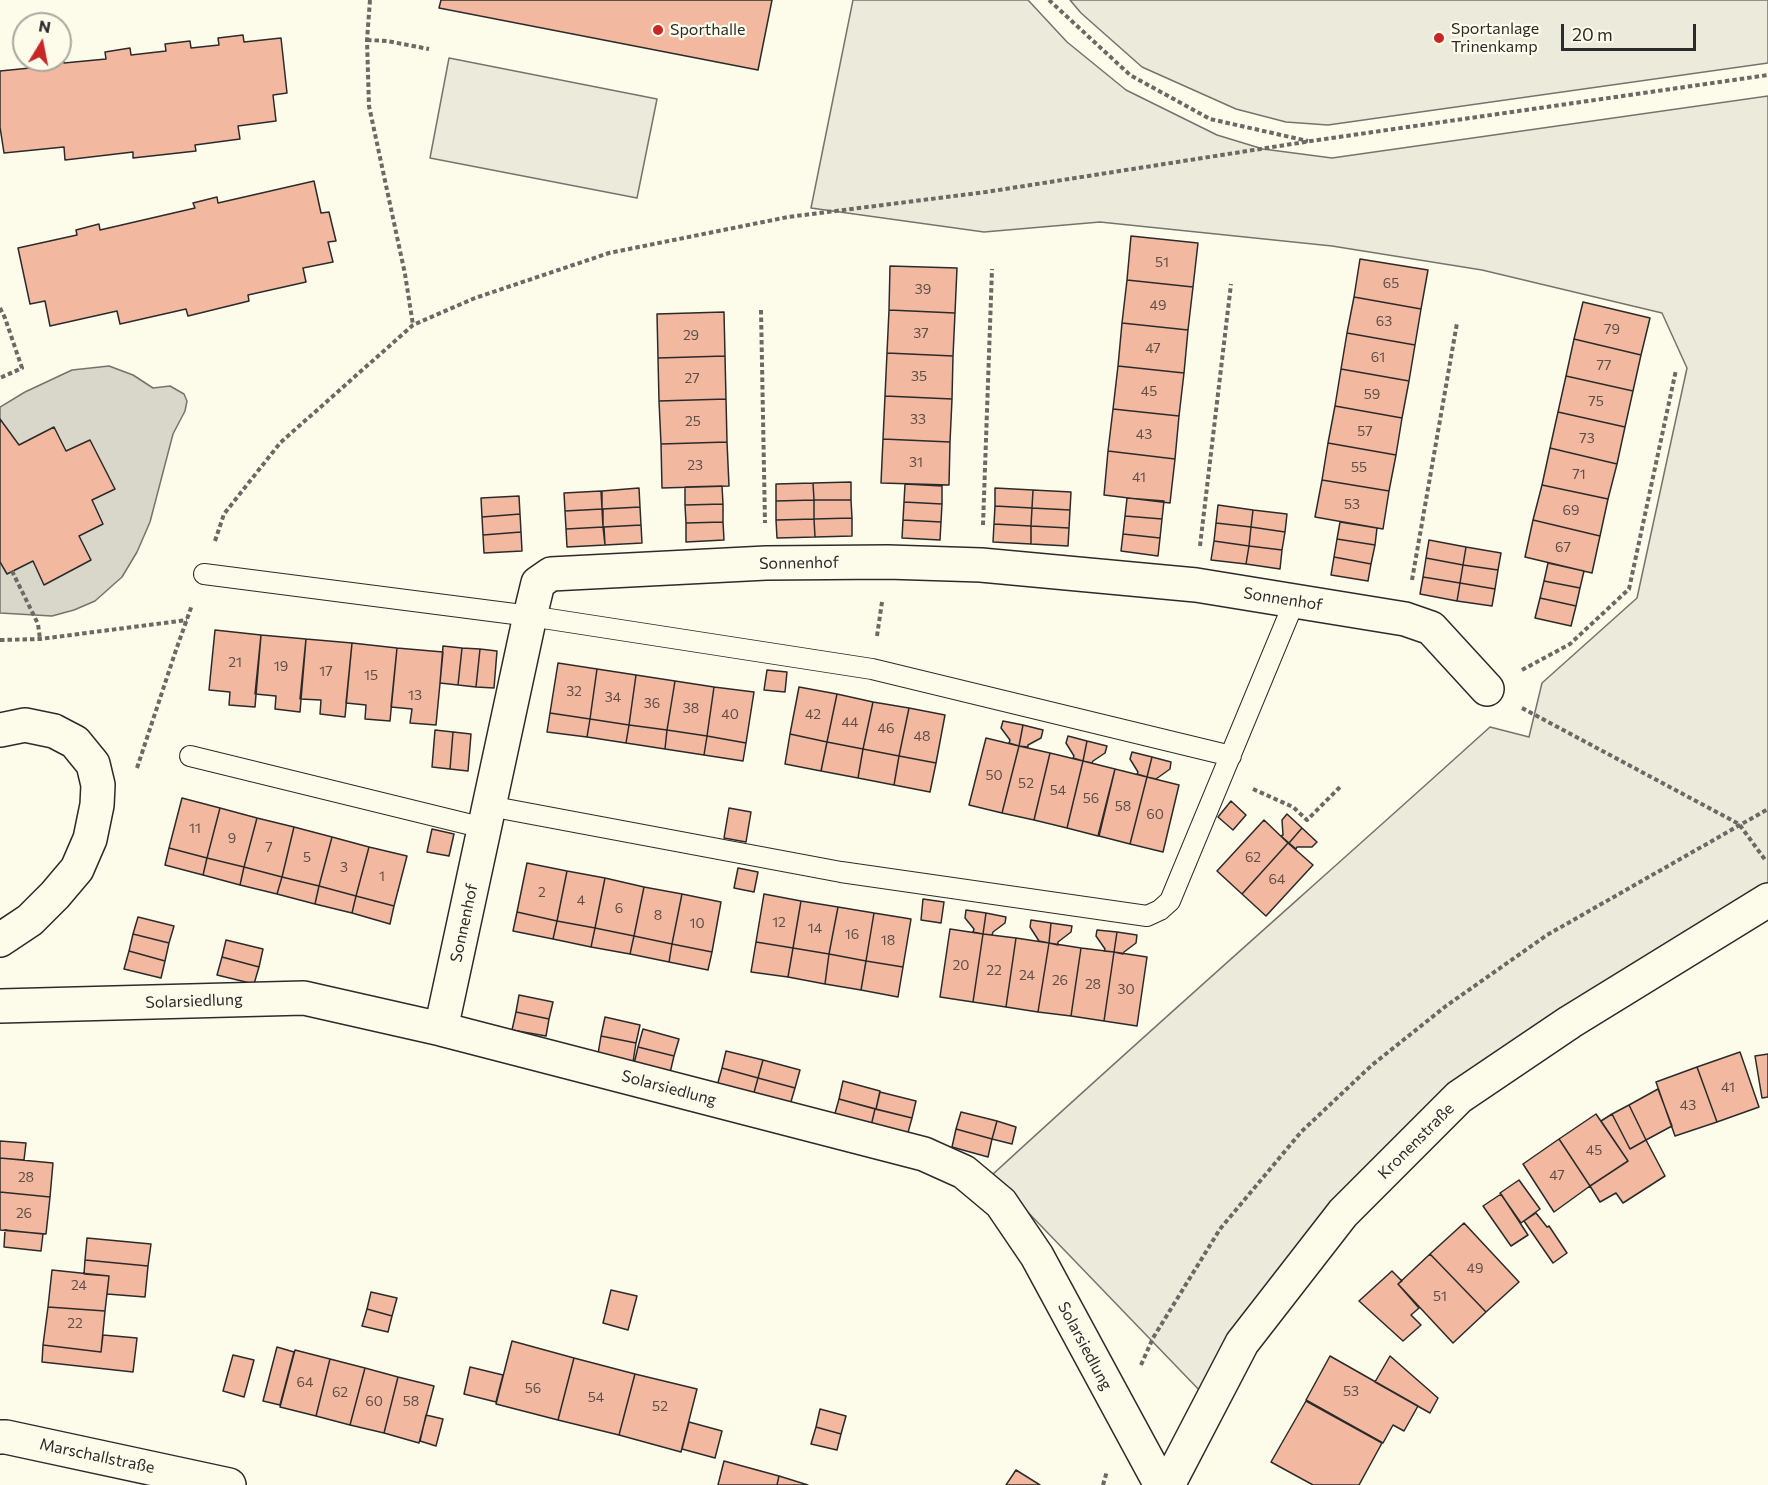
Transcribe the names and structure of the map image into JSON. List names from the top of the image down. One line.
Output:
{"streets":{"street":["Sonnenhof","Solarsiedlung","Kronenstraße","Marschallstraße"]},"crossings":[["Sonnenhof","Solarsiedlung"]],"places":["Sporthalle","Sportanlage Trinenkamp"],"house_numbers":["51","65","39","49","63","79","37","29","47","61","77","35","27","45","59","75","33","25","57","43","73","31","23","55","71","41","53","69","67","21","19","17","15","32","13","34","36","38","40","42","44","46","48","50","52","54","56","58","60","11","9","7","5","62","3","1","64","2","4","6","8","12","10","14","16","18","20","22","24","26","28","30","41","43","45","47","28","26","49","24","51","22","64","56","53","62","54","60","58","52"],"scale_bar":"20 m","north":"top"}
